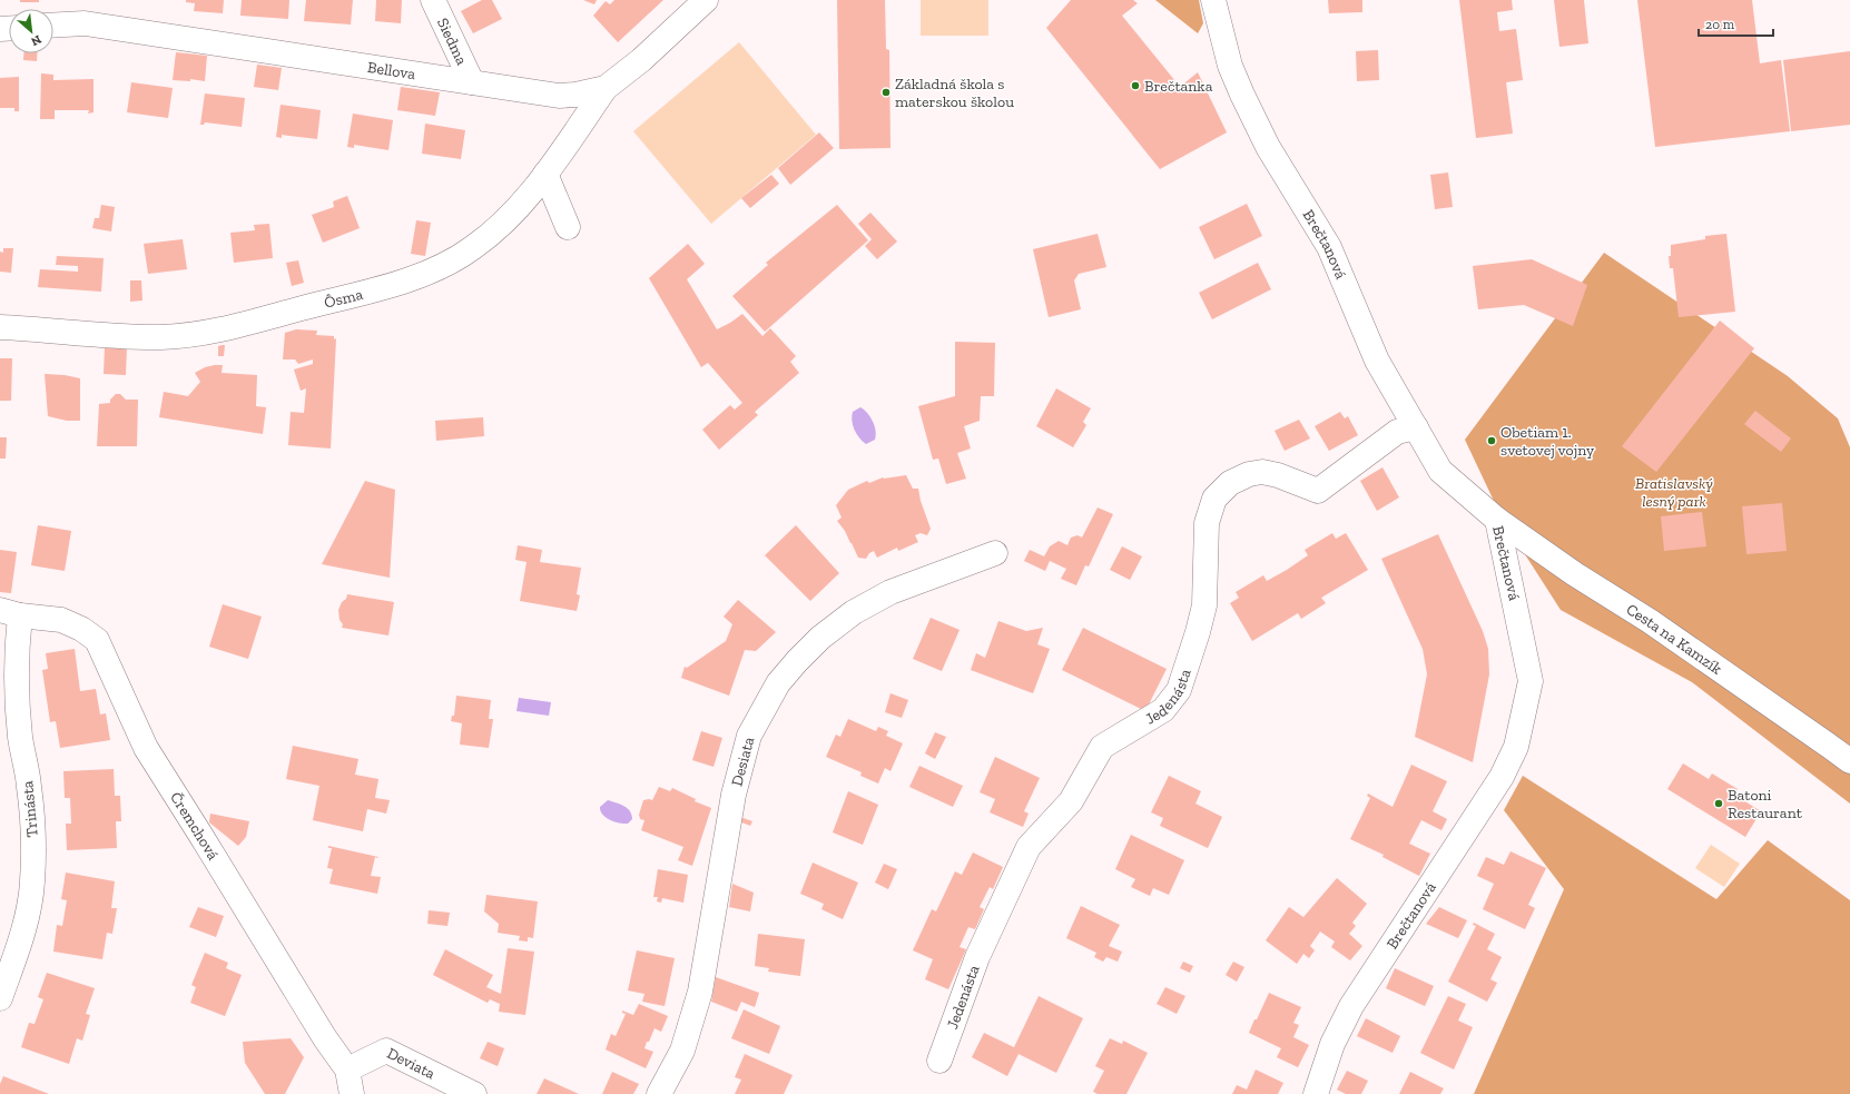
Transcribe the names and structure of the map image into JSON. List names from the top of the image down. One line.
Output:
{"streets":{"street":["Siedma","Bellova","Brečtanová","Ôsma","Cesta na Kamzík","Jedenásta","Desiata","Trinásta","Čremchová","Deviata"]},"crossings":[["Siedma","Bellova"],["Bellova","Ôsma"],["Brečtanová","Cesta na Kamzík"],["Brečtanová","Jedenásta"],["Trinásta","Čremchová"],["Čremchová","Deviata"]],"parks":["Bratislavský lesný park"],"places":["Brečtanka","Základná škola s materskou školou","Obetiam 1. svetovej vojny","Batoni Restaurant"],"scale_bar":"20 m","north":"bottom right"}
